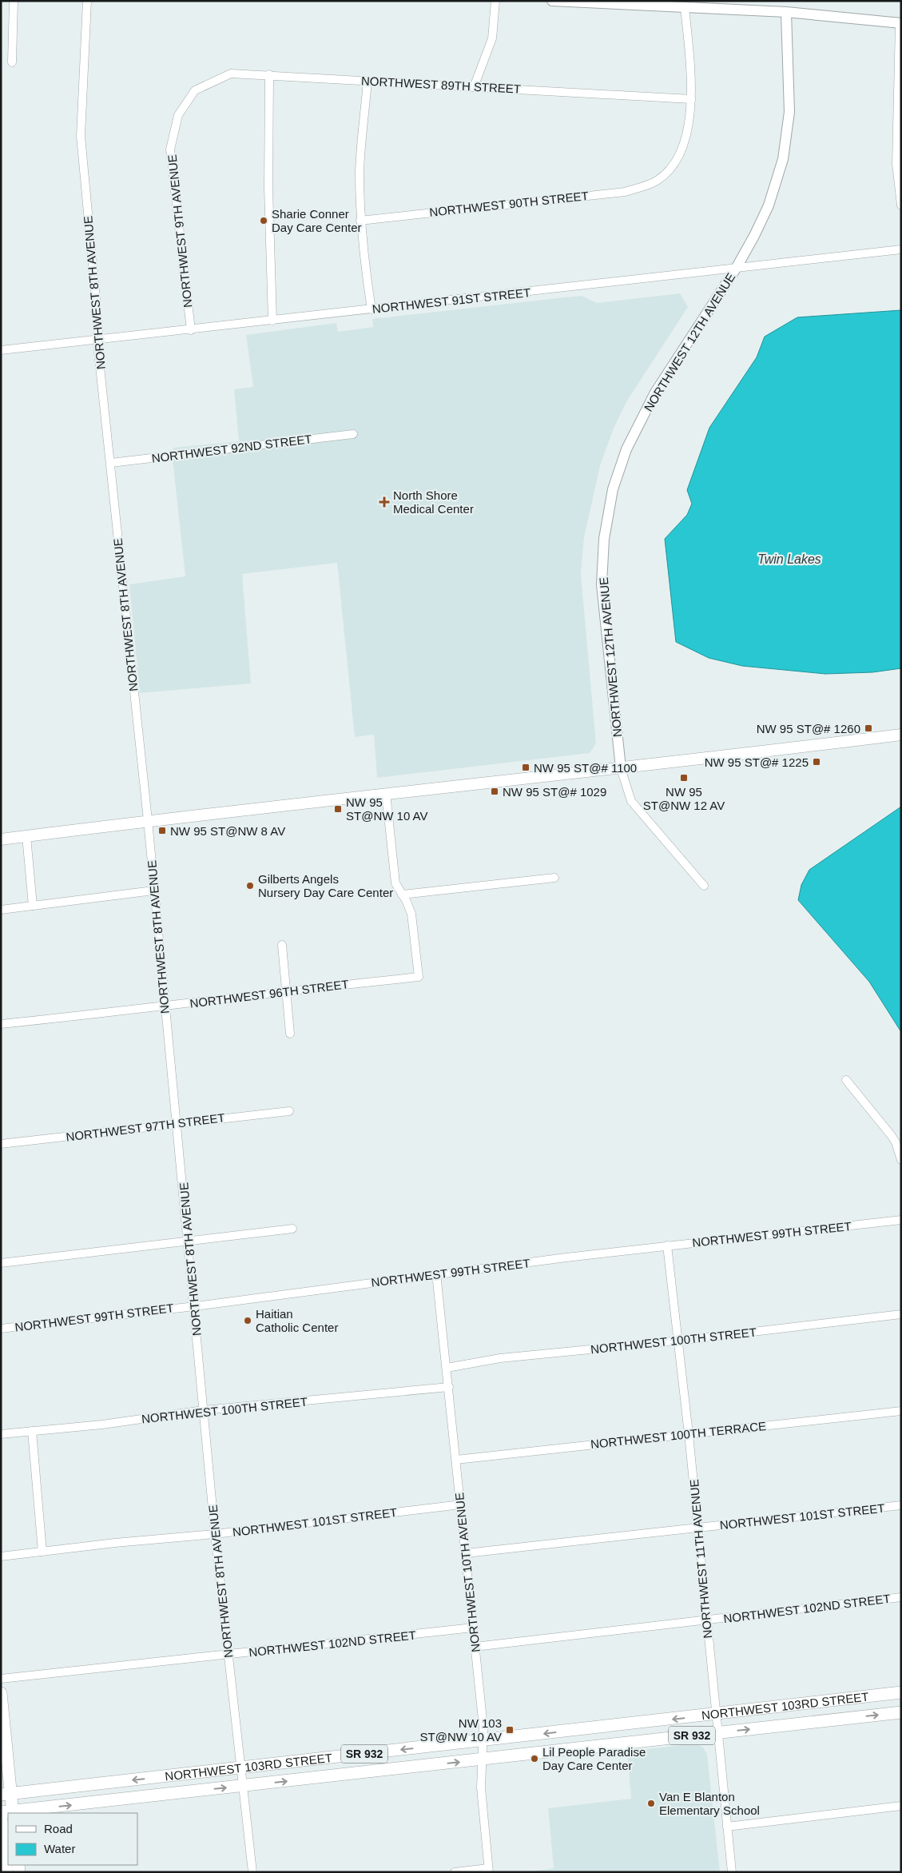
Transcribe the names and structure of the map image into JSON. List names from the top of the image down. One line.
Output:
{"streets":{"main road":["NORTHWEST 103RD STREET","SR 932"],"street":["NORTHWEST 89TH STREET","NORTHWEST 90TH STREET","NORTHWEST 9TH AVENUE","NORTHWEST 8TH AVENUE","NORTHWEST 91ST STREET","NORTHWEST 12TH AVENUE","NORTHWEST 92ND STREET","NORTHWEST 96TH STREET","NORTHWEST 97TH STREET","NORTHWEST 99TH STREET","NORTHWEST 100TH STREET","NORTHWEST 100TH TERRACE","NORTHWEST 101ST STREET","NORTHWEST 11TH AVENUE","NORTHWEST 10TH AVENUE","NORTHWEST 102ND STREET"]},"crossings":[["NORTHWEST 89TH STREET","NORTHWEST 90TH STREET"],["NORTHWEST 89TH STREET","NORTHWEST 9TH AVENUE"],["NORTHWEST 9TH AVENUE","NORTHWEST 91ST STREET"],["NORTHWEST 8TH AVENUE","NORTHWEST 91ST STREET"],["NORTHWEST 8TH AVENUE","NORTHWEST 92ND STREET"],["NORTHWEST 8TH AVENUE","NORTHWEST 96TH STREET"],["NORTHWEST 8TH AVENUE","NORTHWEST 97TH STREET"],["NORTHWEST 8TH AVENUE","NORTHWEST 99TH STREET"],["NORTHWEST 8TH AVENUE","NORTHWEST 100TH STREET"],["NORTHWEST 8TH AVENUE","NORTHWEST 101ST STREET"],["NORTHWEST 8TH AVENUE","NORTHWEST 102ND STREET"],["NORTHWEST 8TH AVENUE","NORTHWEST 103RD STREET"],["NORTHWEST 91ST STREET","NORTHWEST 12TH AVENUE"],["NORTHWEST 99TH STREET","NORTHWEST 11TH AVENUE"],["NORTHWEST 99TH STREET","NORTHWEST 10TH AVENUE"],["NORTHWEST 100TH STREET","NORTHWEST 11TH AVENUE"],["NORTHWEST 100TH STREET","NORTHWEST 10TH AVENUE"],["NORTHWEST 100TH TERRACE","NORTHWEST 11TH AVENUE"],["NORTHWEST 100TH TERRACE","NORTHWEST 10TH AVENUE"],["NORTHWEST 101ST STREET","NORTHWEST 11TH AVENUE"],["NORTHWEST 101ST STREET","NORTHWEST 10TH AVENUE"],["NORTHWEST 11TH AVENUE","NORTHWEST 102ND STREET"],["NORTHWEST 11TH AVENUE","NORTHWEST 103RD STREET"],["NORTHWEST 10TH AVENUE","NORTHWEST 102ND STREET"],["NORTHWEST 10TH AVENUE","NORTHWEST 103RD STREET"]],"water":["Twin Lakes"],"places":{"other":["Sharie Conner Day Care Center","Gilberts Angels Nursery Day Care Center","Haitian Catholic Center","Lil People Paradise Day Care Center","Van E Blanton Elementary School"],"health":["North Shore Medical Center"],"transit":["NW 95 ST@# 1260","NW 95 ST@# 1225","NW 95 ST@# 1100","NW 95 ST@NW 12 AV","NW 95 ST@# 1029","NW 95 ST@NW 10 AV","NW 95 ST@NW 8 AV","NW 103 ST@NW 10 AV"]},"legend":["Road","Water"]}
